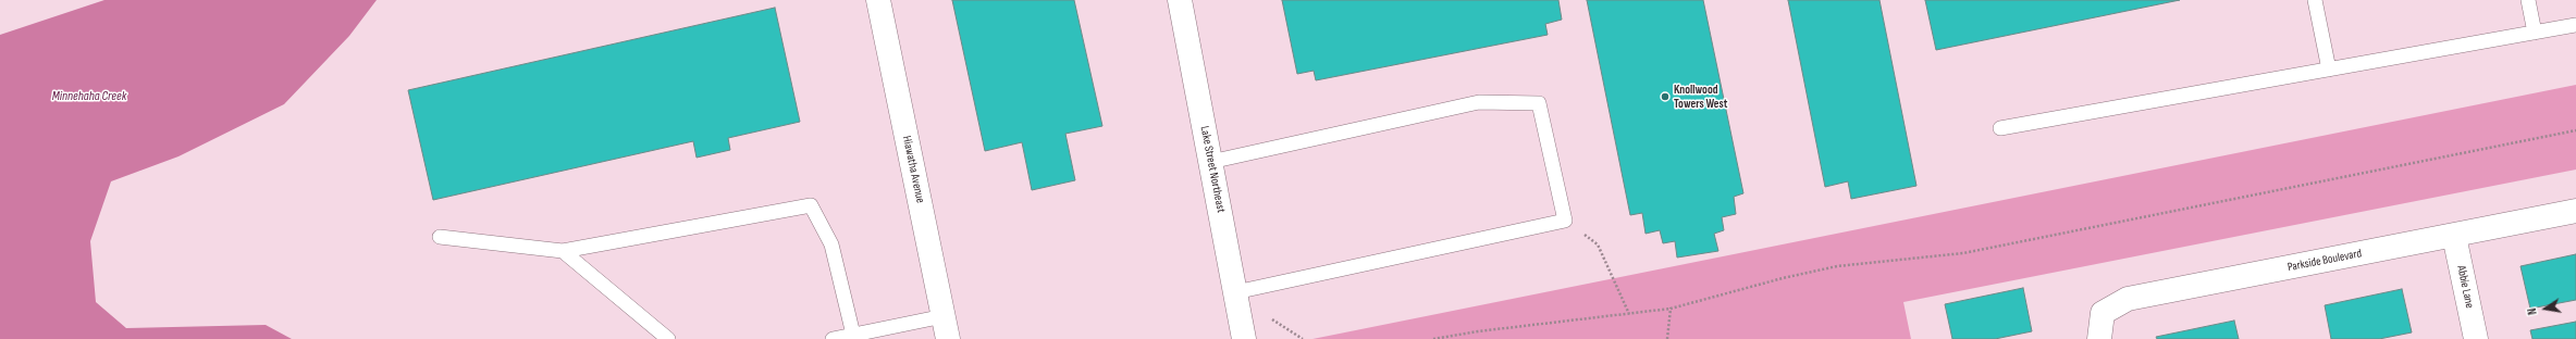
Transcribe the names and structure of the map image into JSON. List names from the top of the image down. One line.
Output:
{"streets":{"street":["Hiawatha Avenue","Lake Street Northeast","Parkside Boulevard","Abbie Lane"]},"crossings":[["Parkside Boulevard","Abbie Lane"]],"water":["Minnehaha Creek"],"places":["Knollwood Towers West"],"north":"left"}
